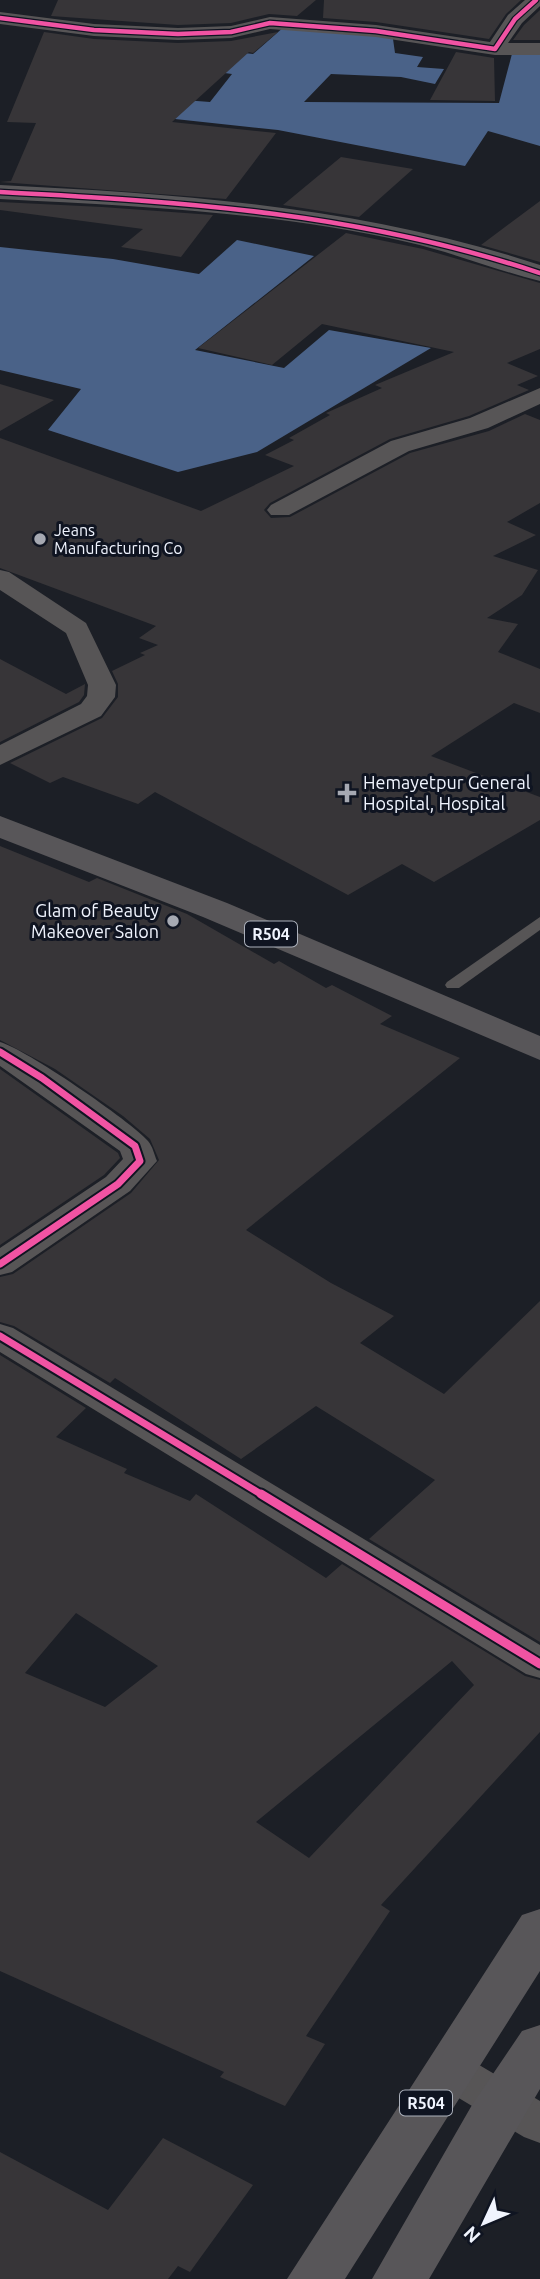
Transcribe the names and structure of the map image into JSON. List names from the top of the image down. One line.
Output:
{"streets":{"main road":["R504"]},"places":{"other":["Jeans Manufacturing Co","Glam of Beauty Makeover Salon"],"health":["Hemayetpur General Hospital, Hospital"]},"north":"bottom left"}
